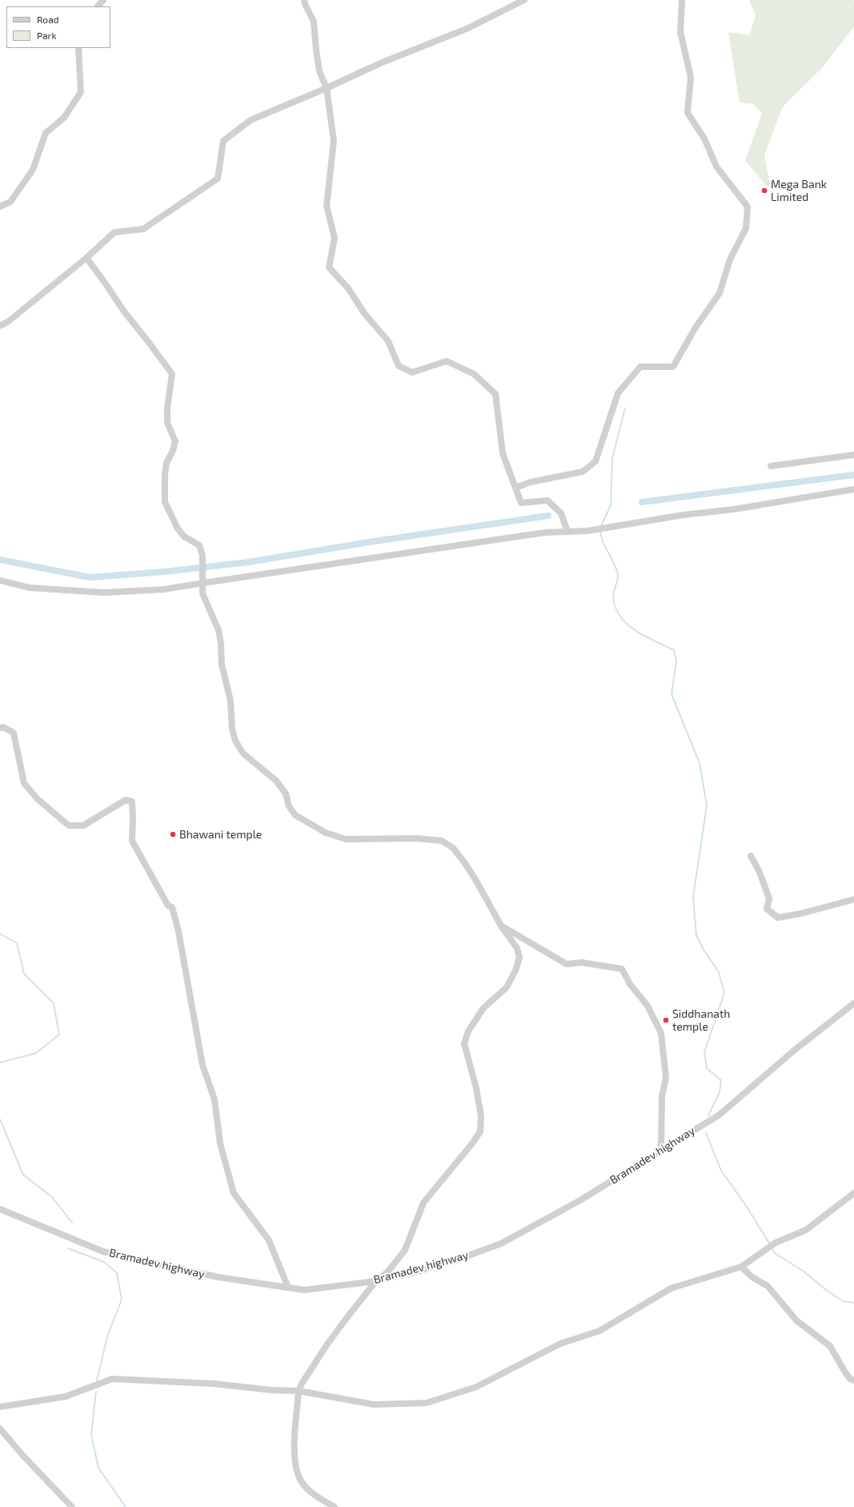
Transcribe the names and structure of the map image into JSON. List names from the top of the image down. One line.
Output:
{"streets":{"street":["Bramadev highway"]},"places":["Mega Bank Limited","Bhawani temple","Siddhanath temple"],"legend":["Road","Park"]}
